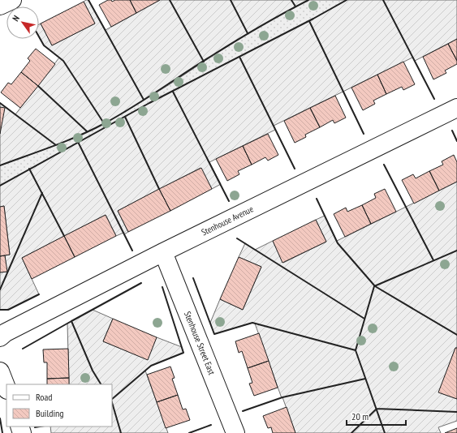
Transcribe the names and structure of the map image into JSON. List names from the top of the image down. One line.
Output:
{"streets":{"street":["Stenhouse Avenue","Stenhouse Street East"]},"crossings":[["Stenhouse Avenue","Stenhouse Street East"]],"legend":["Road","Building"],"scale_bar":"20 m","north":"top left"}
